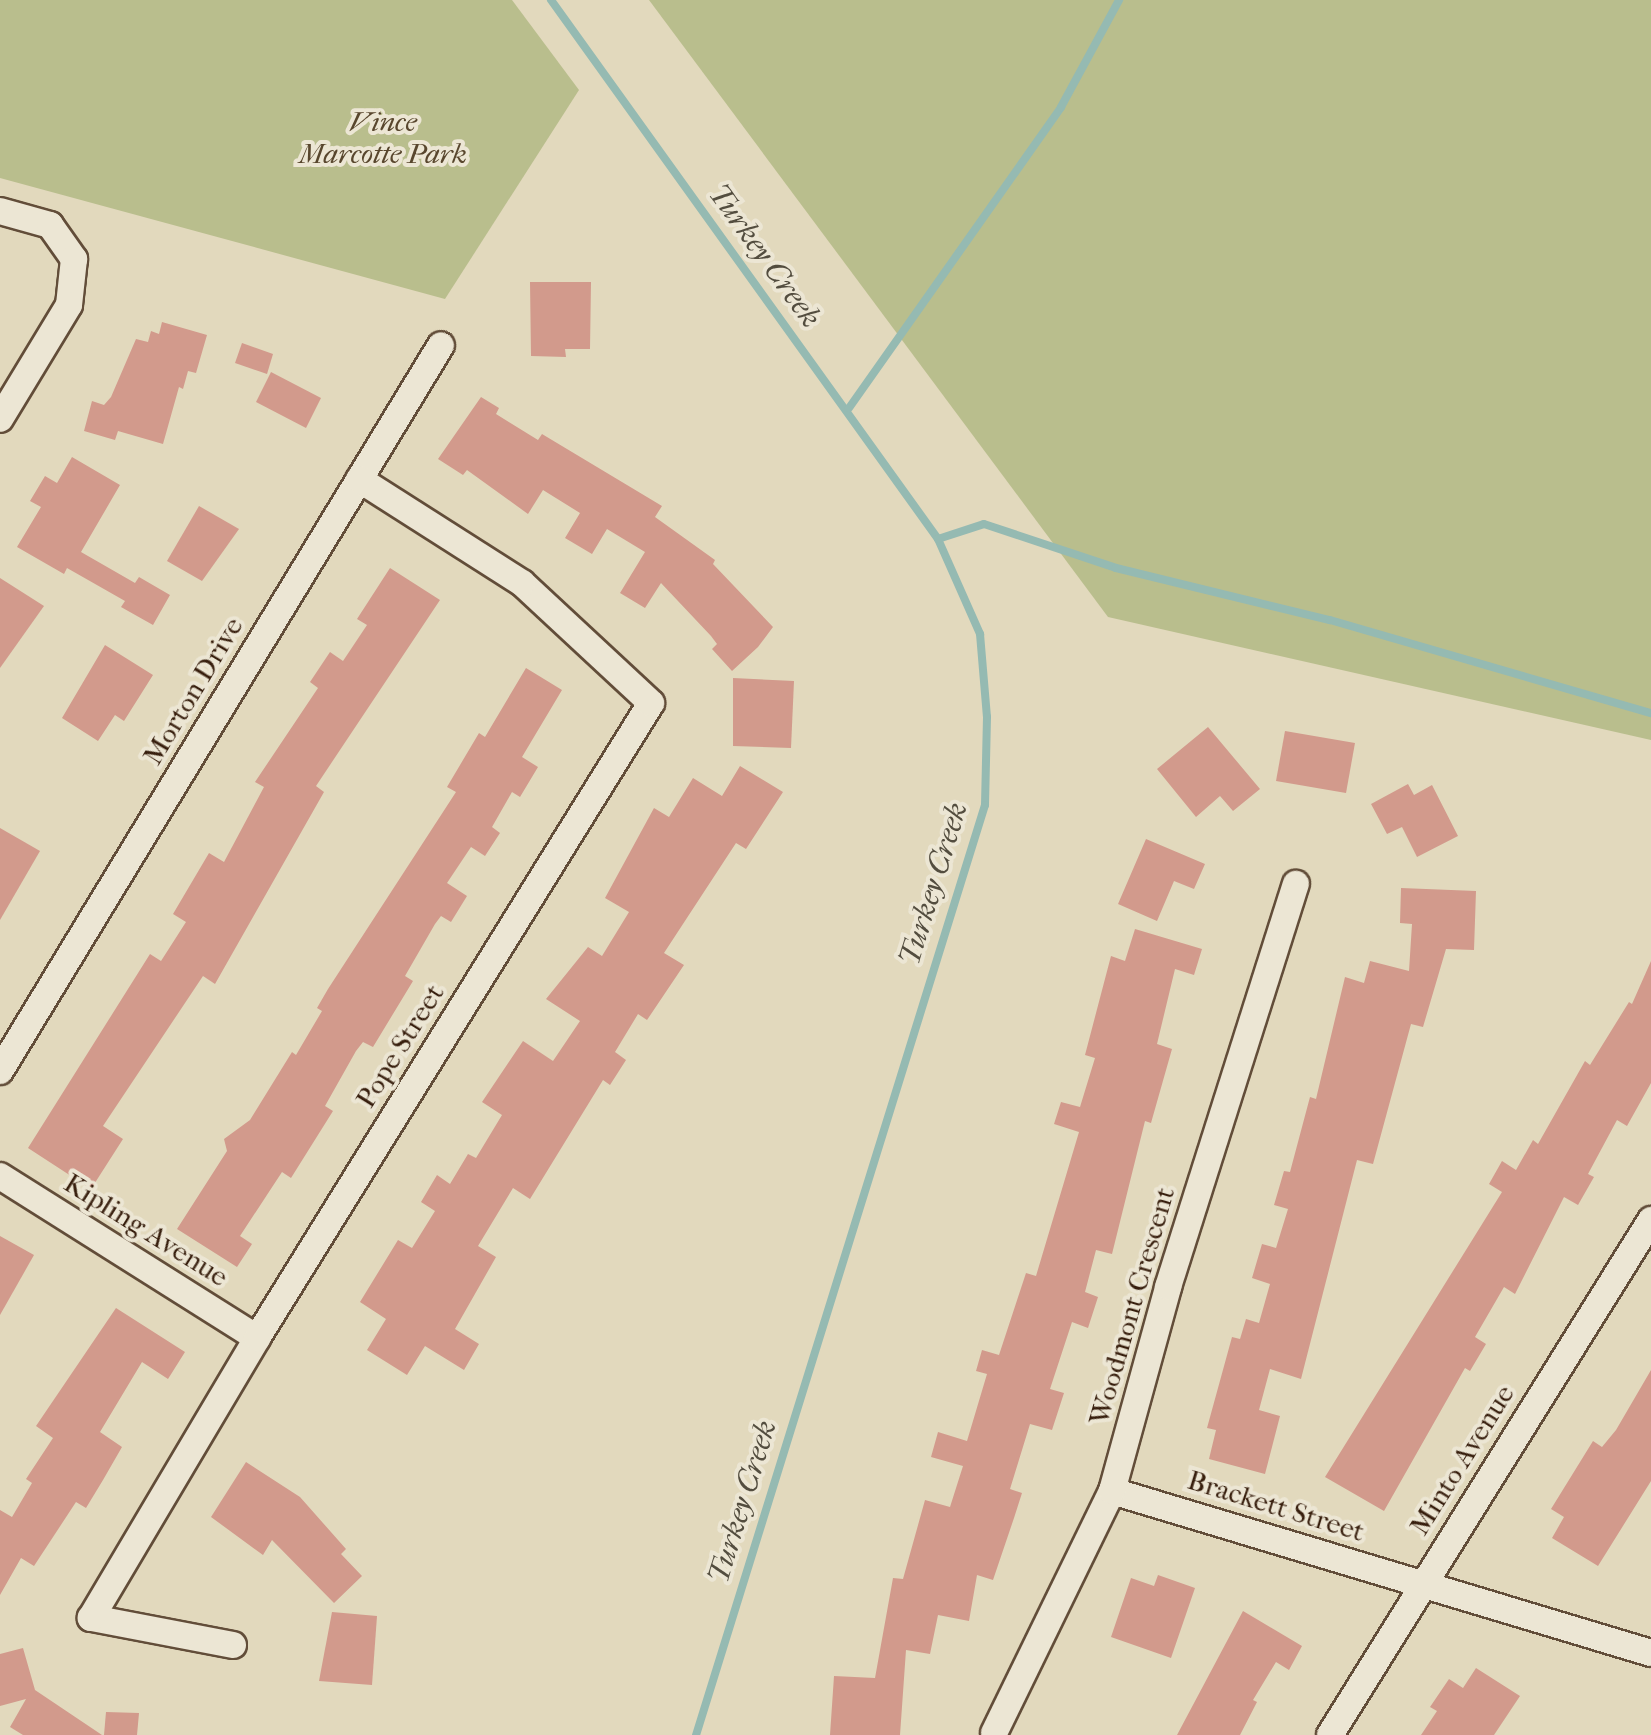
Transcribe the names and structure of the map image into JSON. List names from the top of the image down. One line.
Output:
{"streets":{"street":["Morton Drive","Pope Street","Kipling Avenue","Woodmont Crescent","Minto Avenue","Brackett Street"]},"crossings":[["Morton Drive","Pope Street"],["Pope Street","Kipling Avenue"],["Woodmont Crescent","Brackett Street"],["Minto Avenue","Brackett Street"]],"water":["Turkey Creek"],"parks":["Vince Marcotte Park"]}
